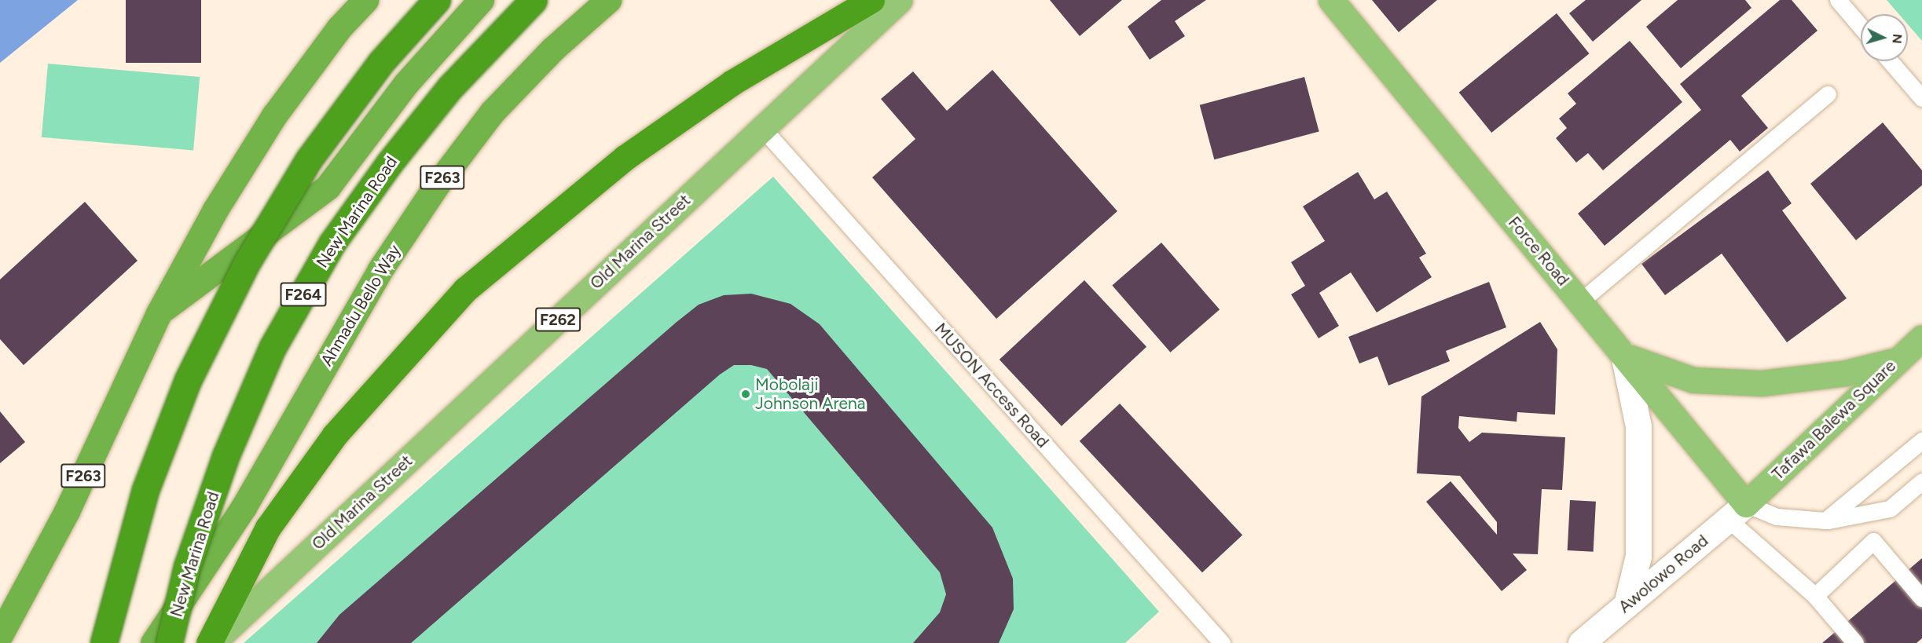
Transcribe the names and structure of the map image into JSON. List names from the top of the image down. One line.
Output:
{"streets":{"highway":["F263","New Marina Road","F264","Ahmadu Bello Way"],"main road":["Old Marina Street","Force Road","F262","Tafawa Balewa Square","Awolowo Road"],"lane":["MUSON Access Road"]},"crossings":[["Old Marina Street","MUSON Access Road"],["Force Road","Tafawa Balewa Square"],["Force Road","Awolowo Road"],["Tafawa Balewa Square","Awolowo Road"]],"places":["Mobolaji Johnson Arena"],"north":"right"}
